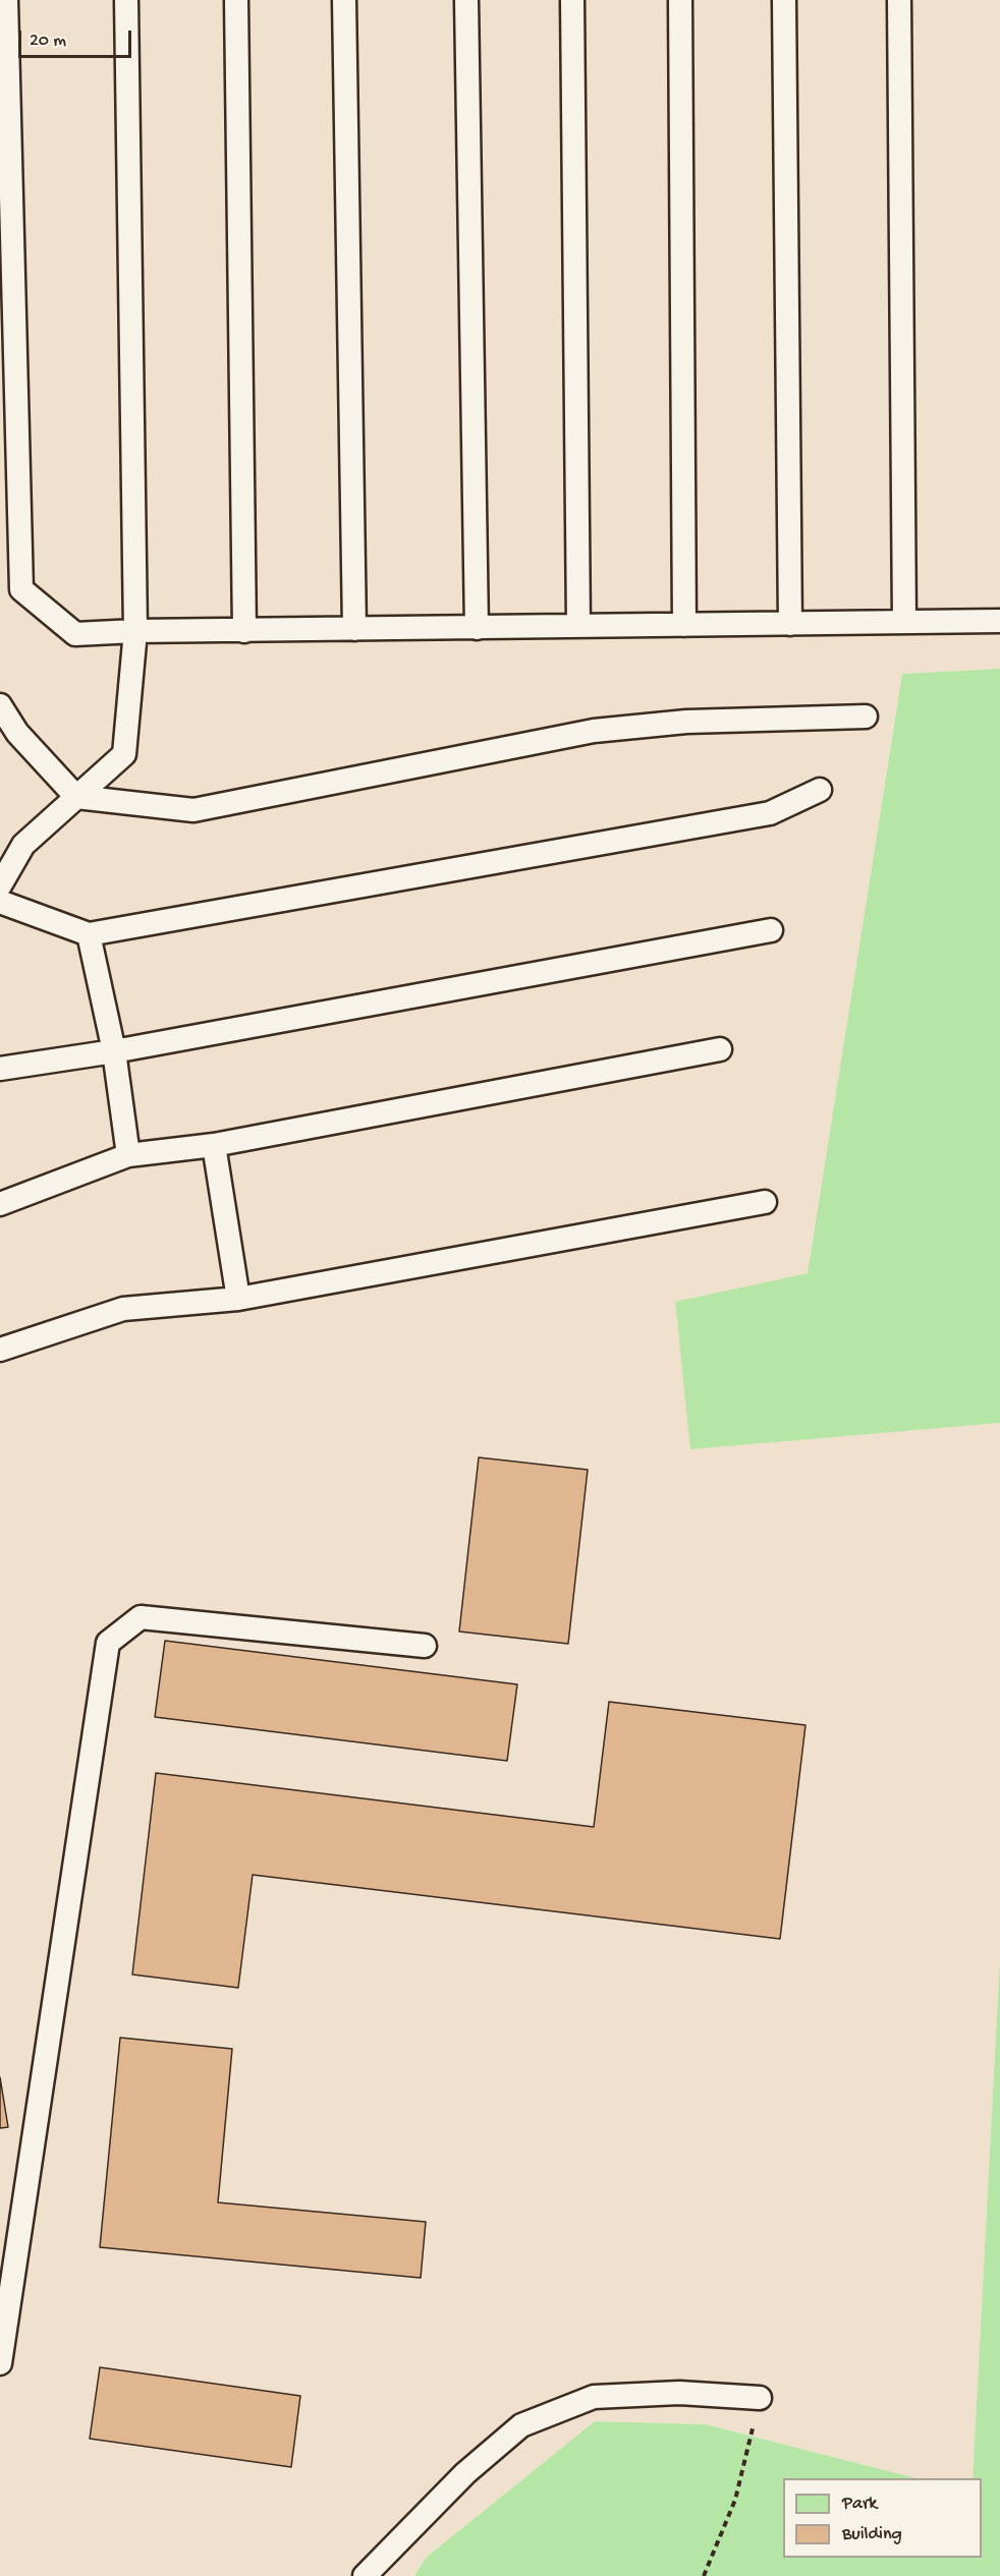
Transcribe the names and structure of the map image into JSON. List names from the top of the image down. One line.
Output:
{"legend":["Park","Building"],"scale_bar":"20 m"}
